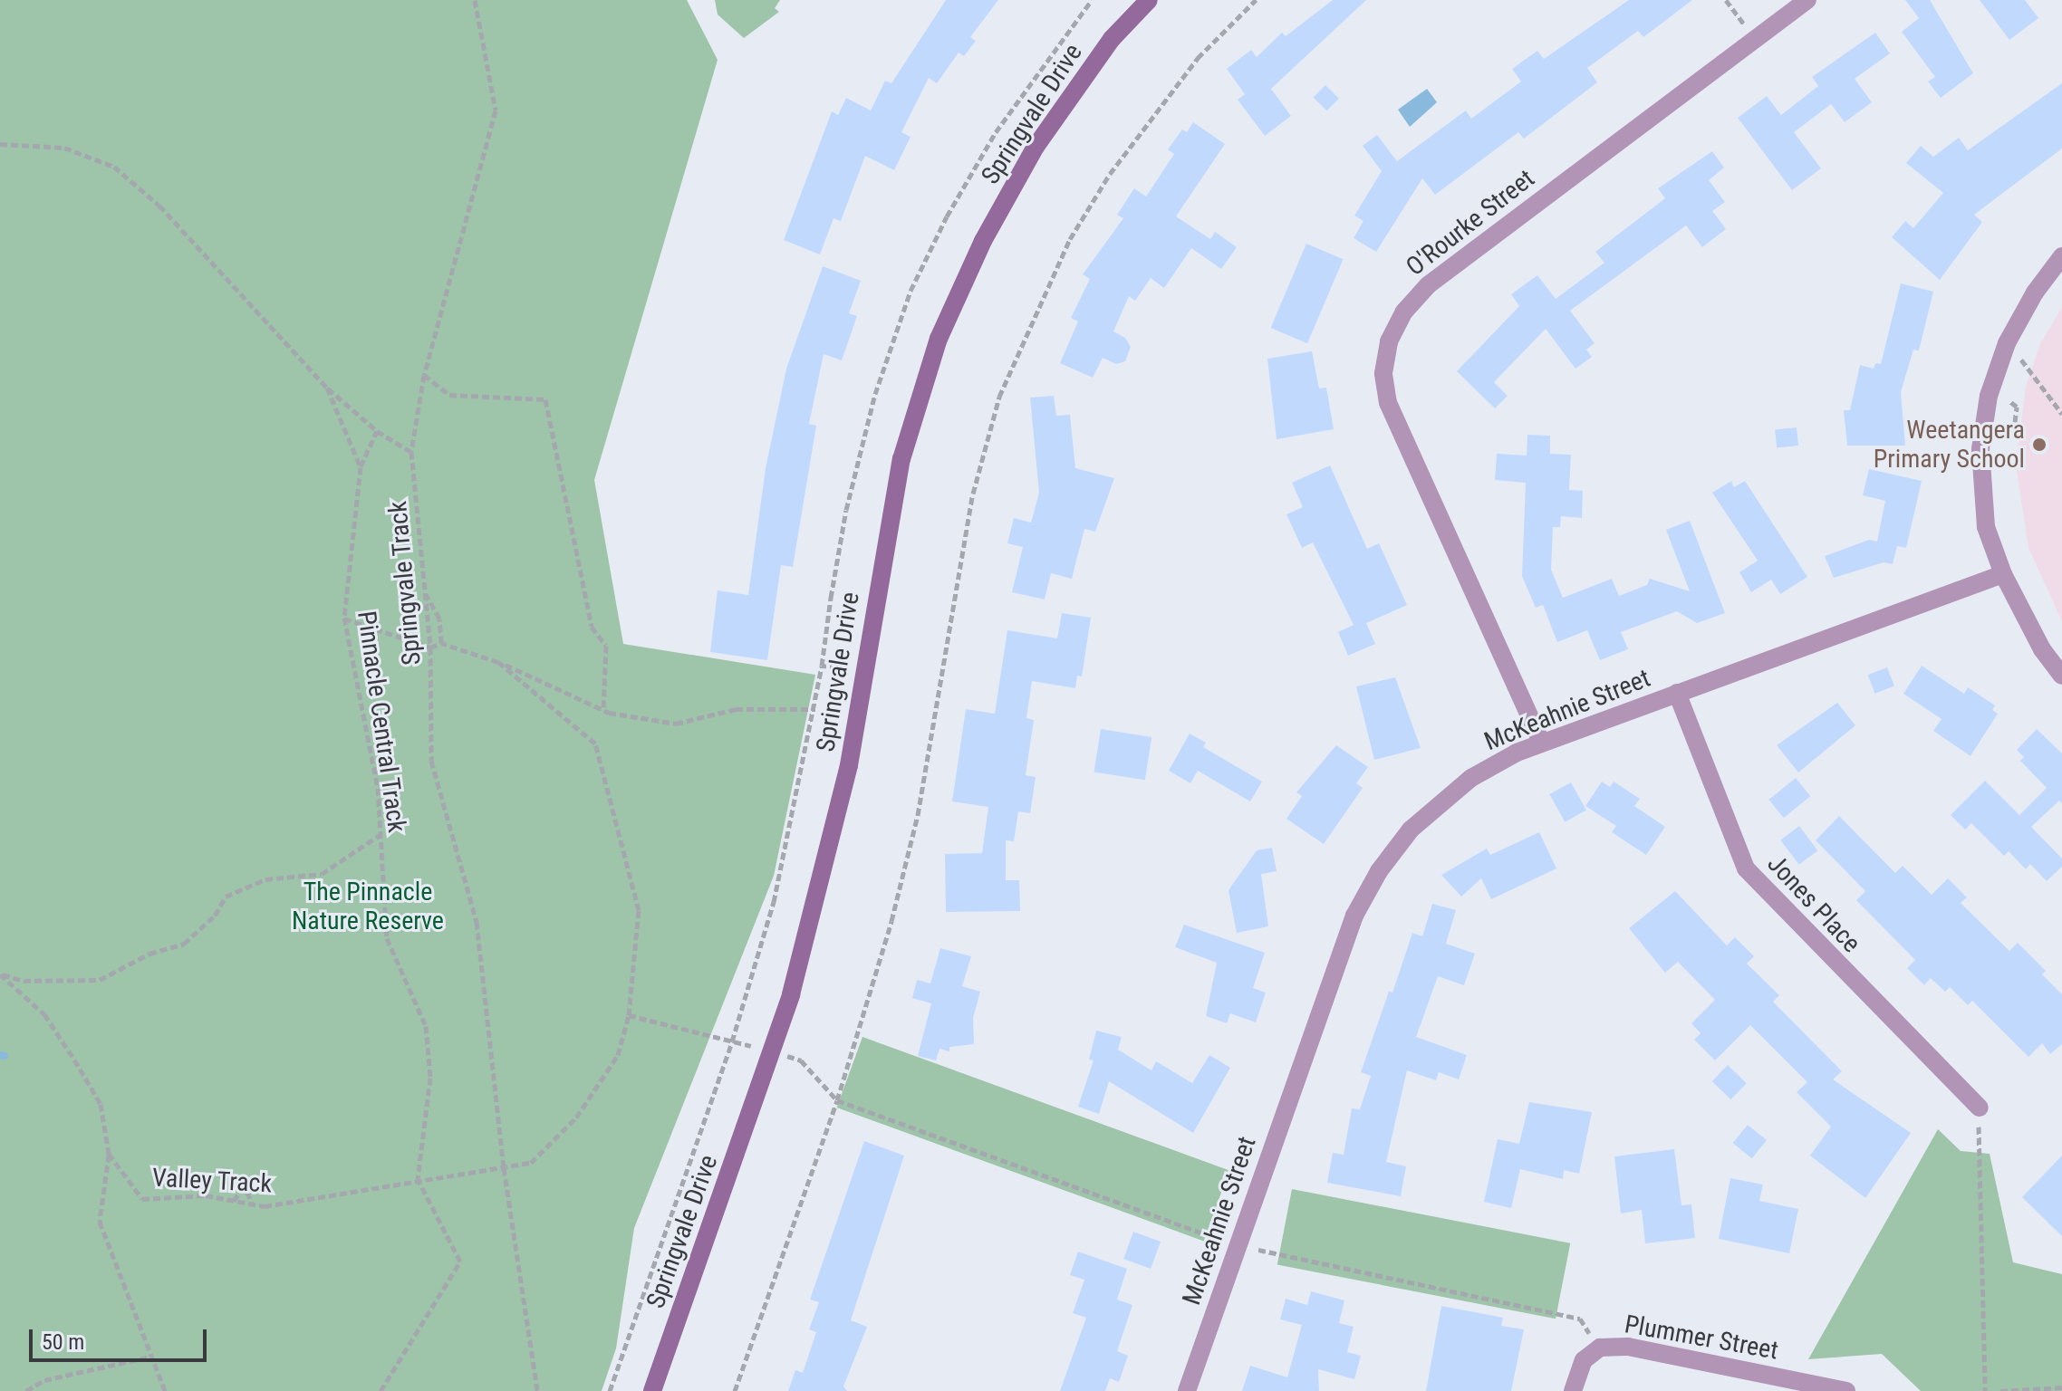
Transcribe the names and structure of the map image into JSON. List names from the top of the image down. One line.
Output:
{"streets":{"main road":["Springvale Drive"],"street":["O'Rourke Street","McKeahnie Street","Jones Place","Plummer Street"],"path":["Springvale Track","Pinnacle Central Track","Valley Track"]},"crossings":[["O'Rourke Street","McKeahnie Street"],["Springvale Track","Valley Track"],["McKeahnie Street","Jones Place"],["Pinnacle Central Track","Valley Track"]],"parks":["The Pinnacle Nature Reserve"],"places":["Weetangera Primary School"],"scale_bar":"50 m"}
